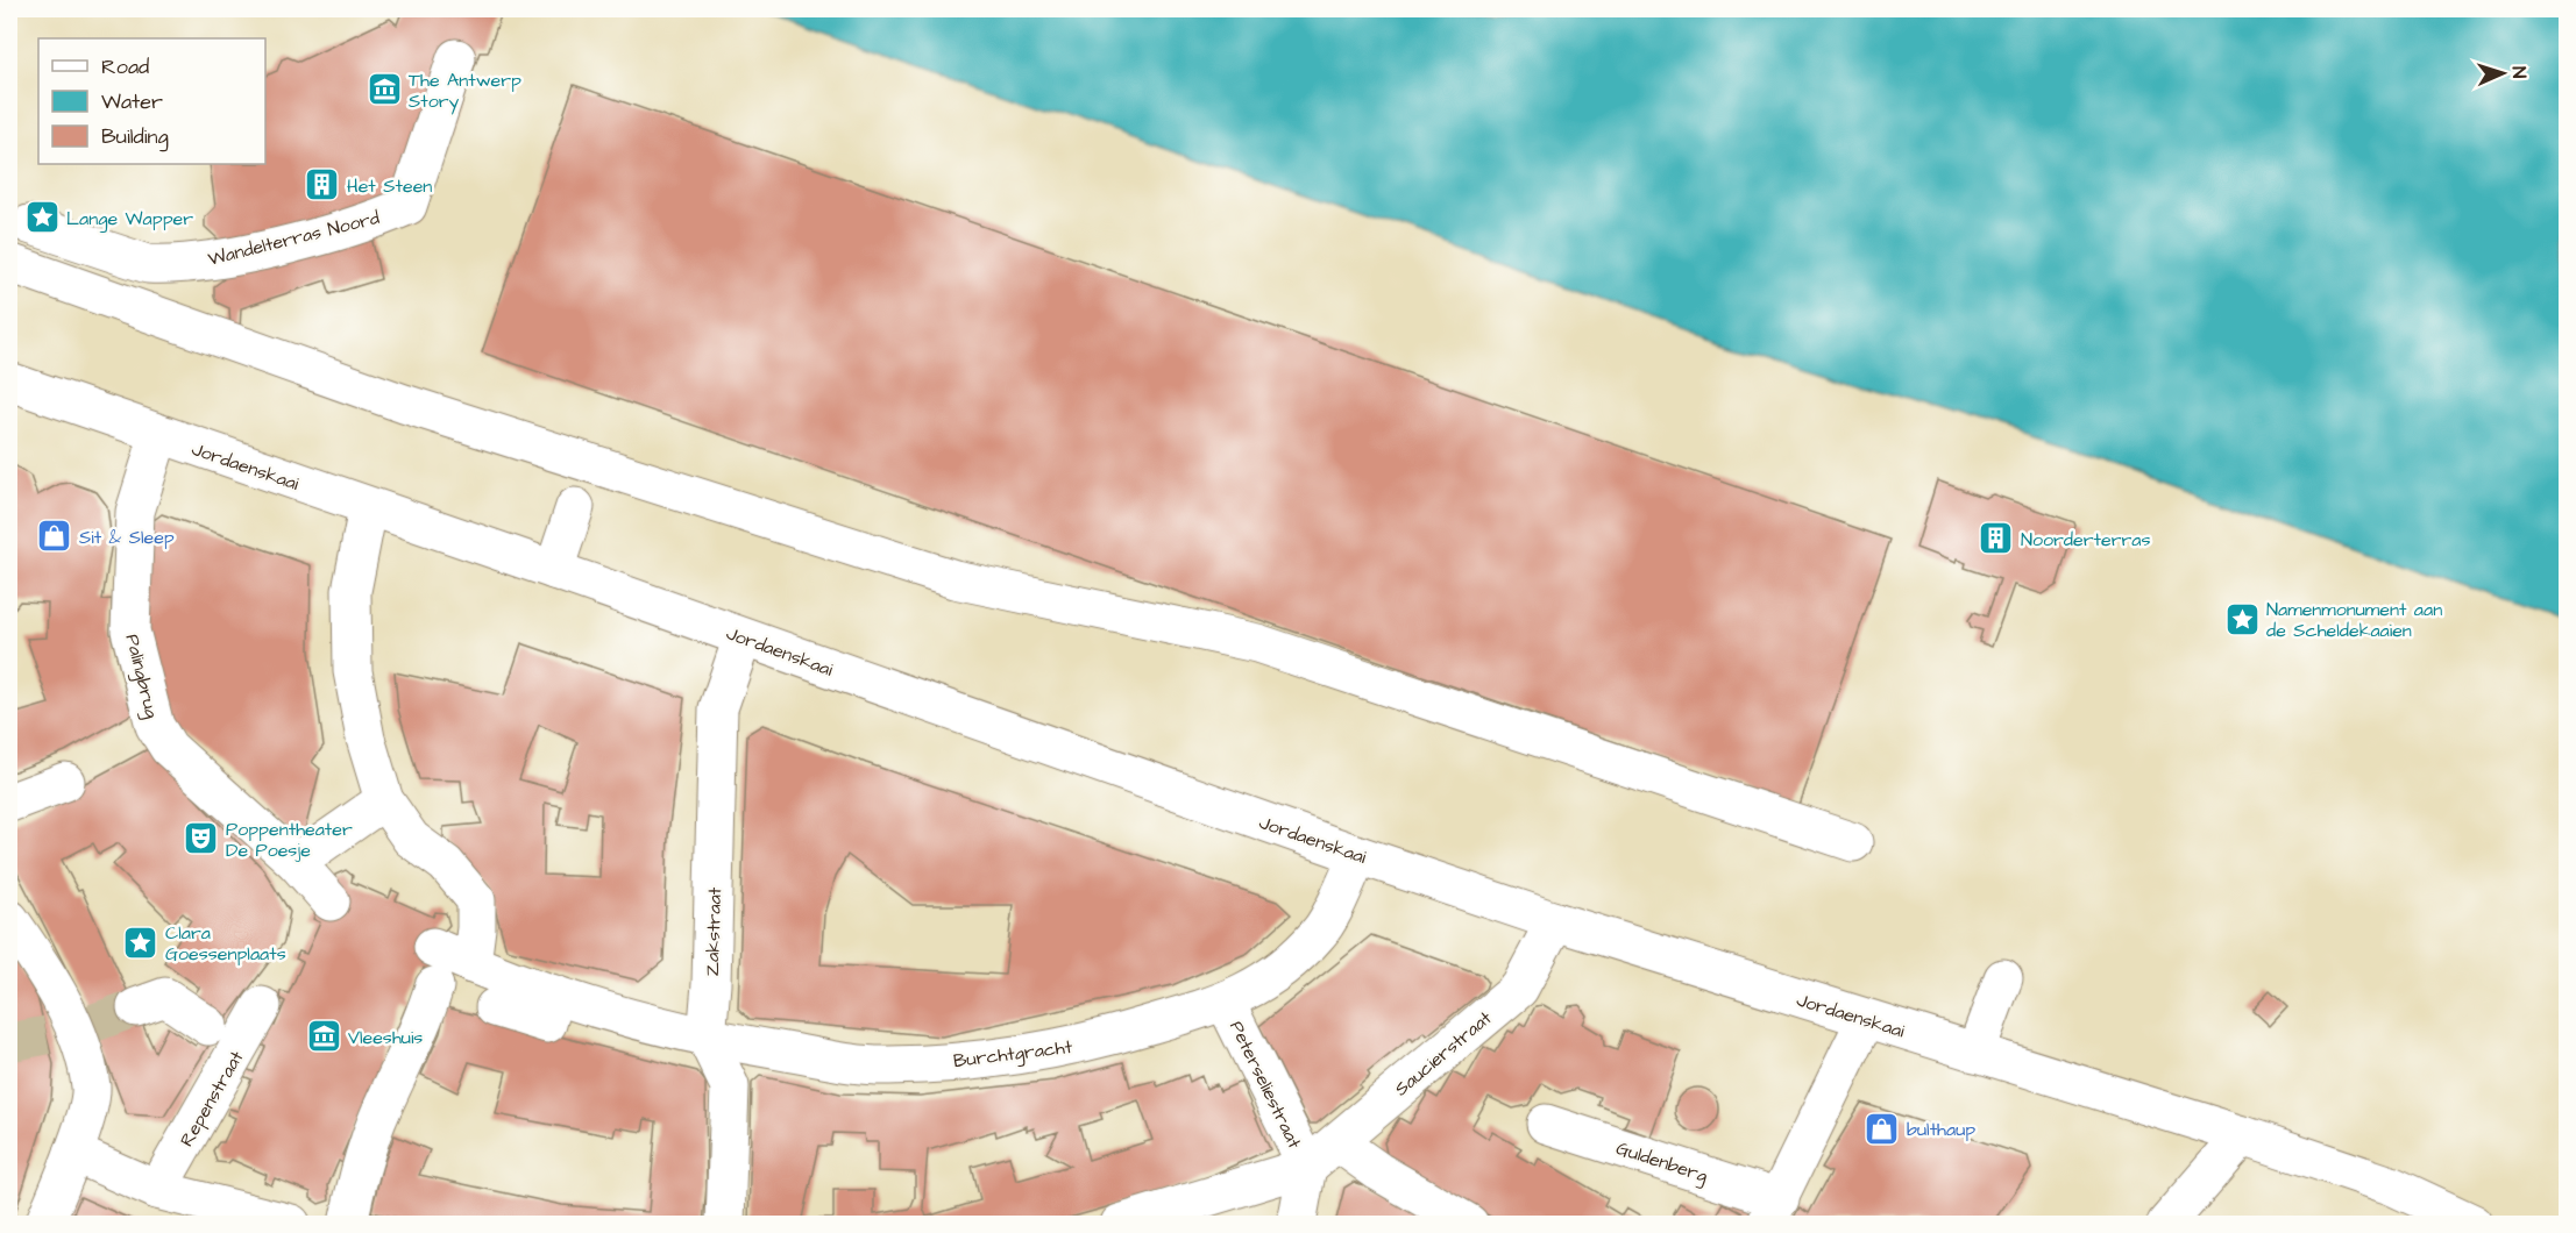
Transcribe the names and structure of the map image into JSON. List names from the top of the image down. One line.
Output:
{"streets":{"street":["Wandelterras Noord","Jordaenskaai","Palingbrug","Zakstraat","Burchtgracht","Saucierstraat","Peterseliestraat","Repenstraat","Guldenberg"]},"crossings":[["Jordaenskaai","Palingbrug"],["Jordaenskaai","Zakstraat"],["Jordaenskaai","Burchtgracht"],["Jordaenskaai","Saucierstraat"],["Jordaenskaai","Guldenberg"],["Zakstraat","Burchtgracht"],["Burchtgracht","Peterseliestraat"],["Saucierstraat","Peterseliestraat"]],"places":{"museum":["The Antwerp Story","Vleeshuis"],"building":["Het Steen","Noorderterras"],"place":["Lange Wapper","Namenmonument aan de Scheldekaaien","Clara Goessenplaats"],"shop":["Sit & Sleep","bulthaup"],"theatre":["Poppentheater De Poesje"]},"legend":["Road","Water","Building"],"north":"right"}
